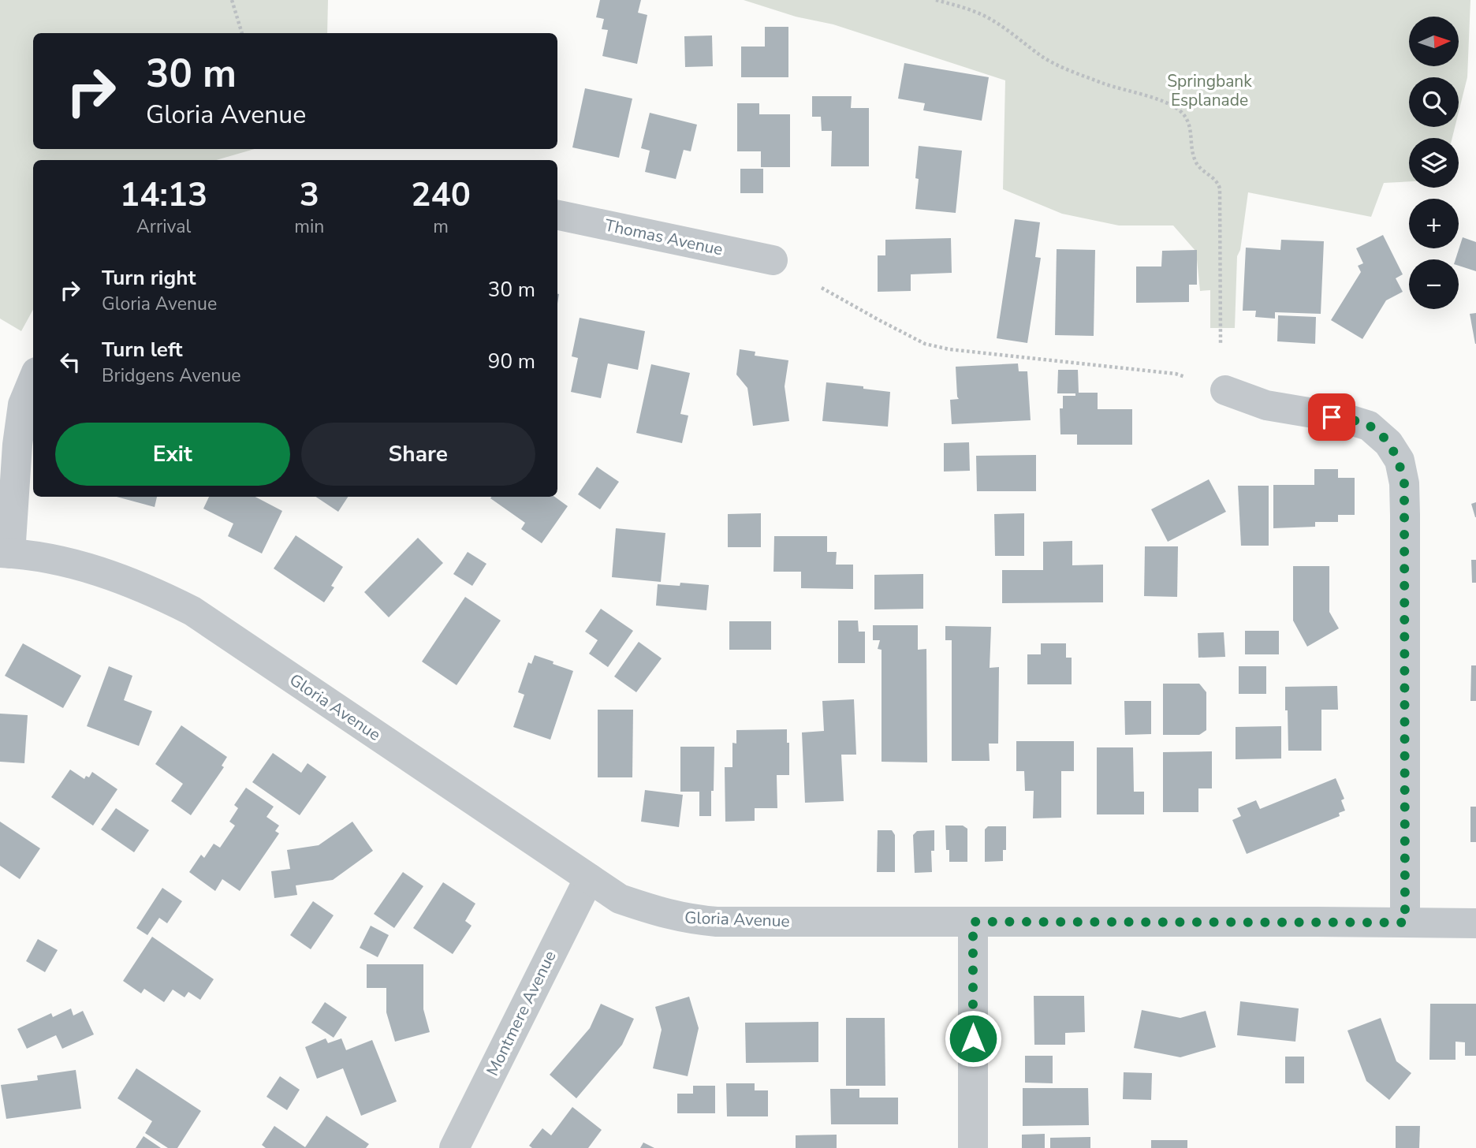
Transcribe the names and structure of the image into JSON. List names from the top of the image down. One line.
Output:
{"streets":{"street":["Thomas Avenue","Gloria Avenue","Montmere Avenue"]},"crossings":[["Gloria Avenue","Montmere Avenue"]],"parks":["Springbank Esplanade"],"north":"right","page":{"map_buttons":["+","−"],"turn":["30 m","Gloria Avenue"],"eta":["14:13","Arrival","3","min","240","m"],"list":[{"name":"Turn right","note":"Gloria Avenue","value":"30 m"},{"name":"Turn left","note":"Bridgens Avenue","value":"90 m"}],"buttons":["Exit","Share"]}}
